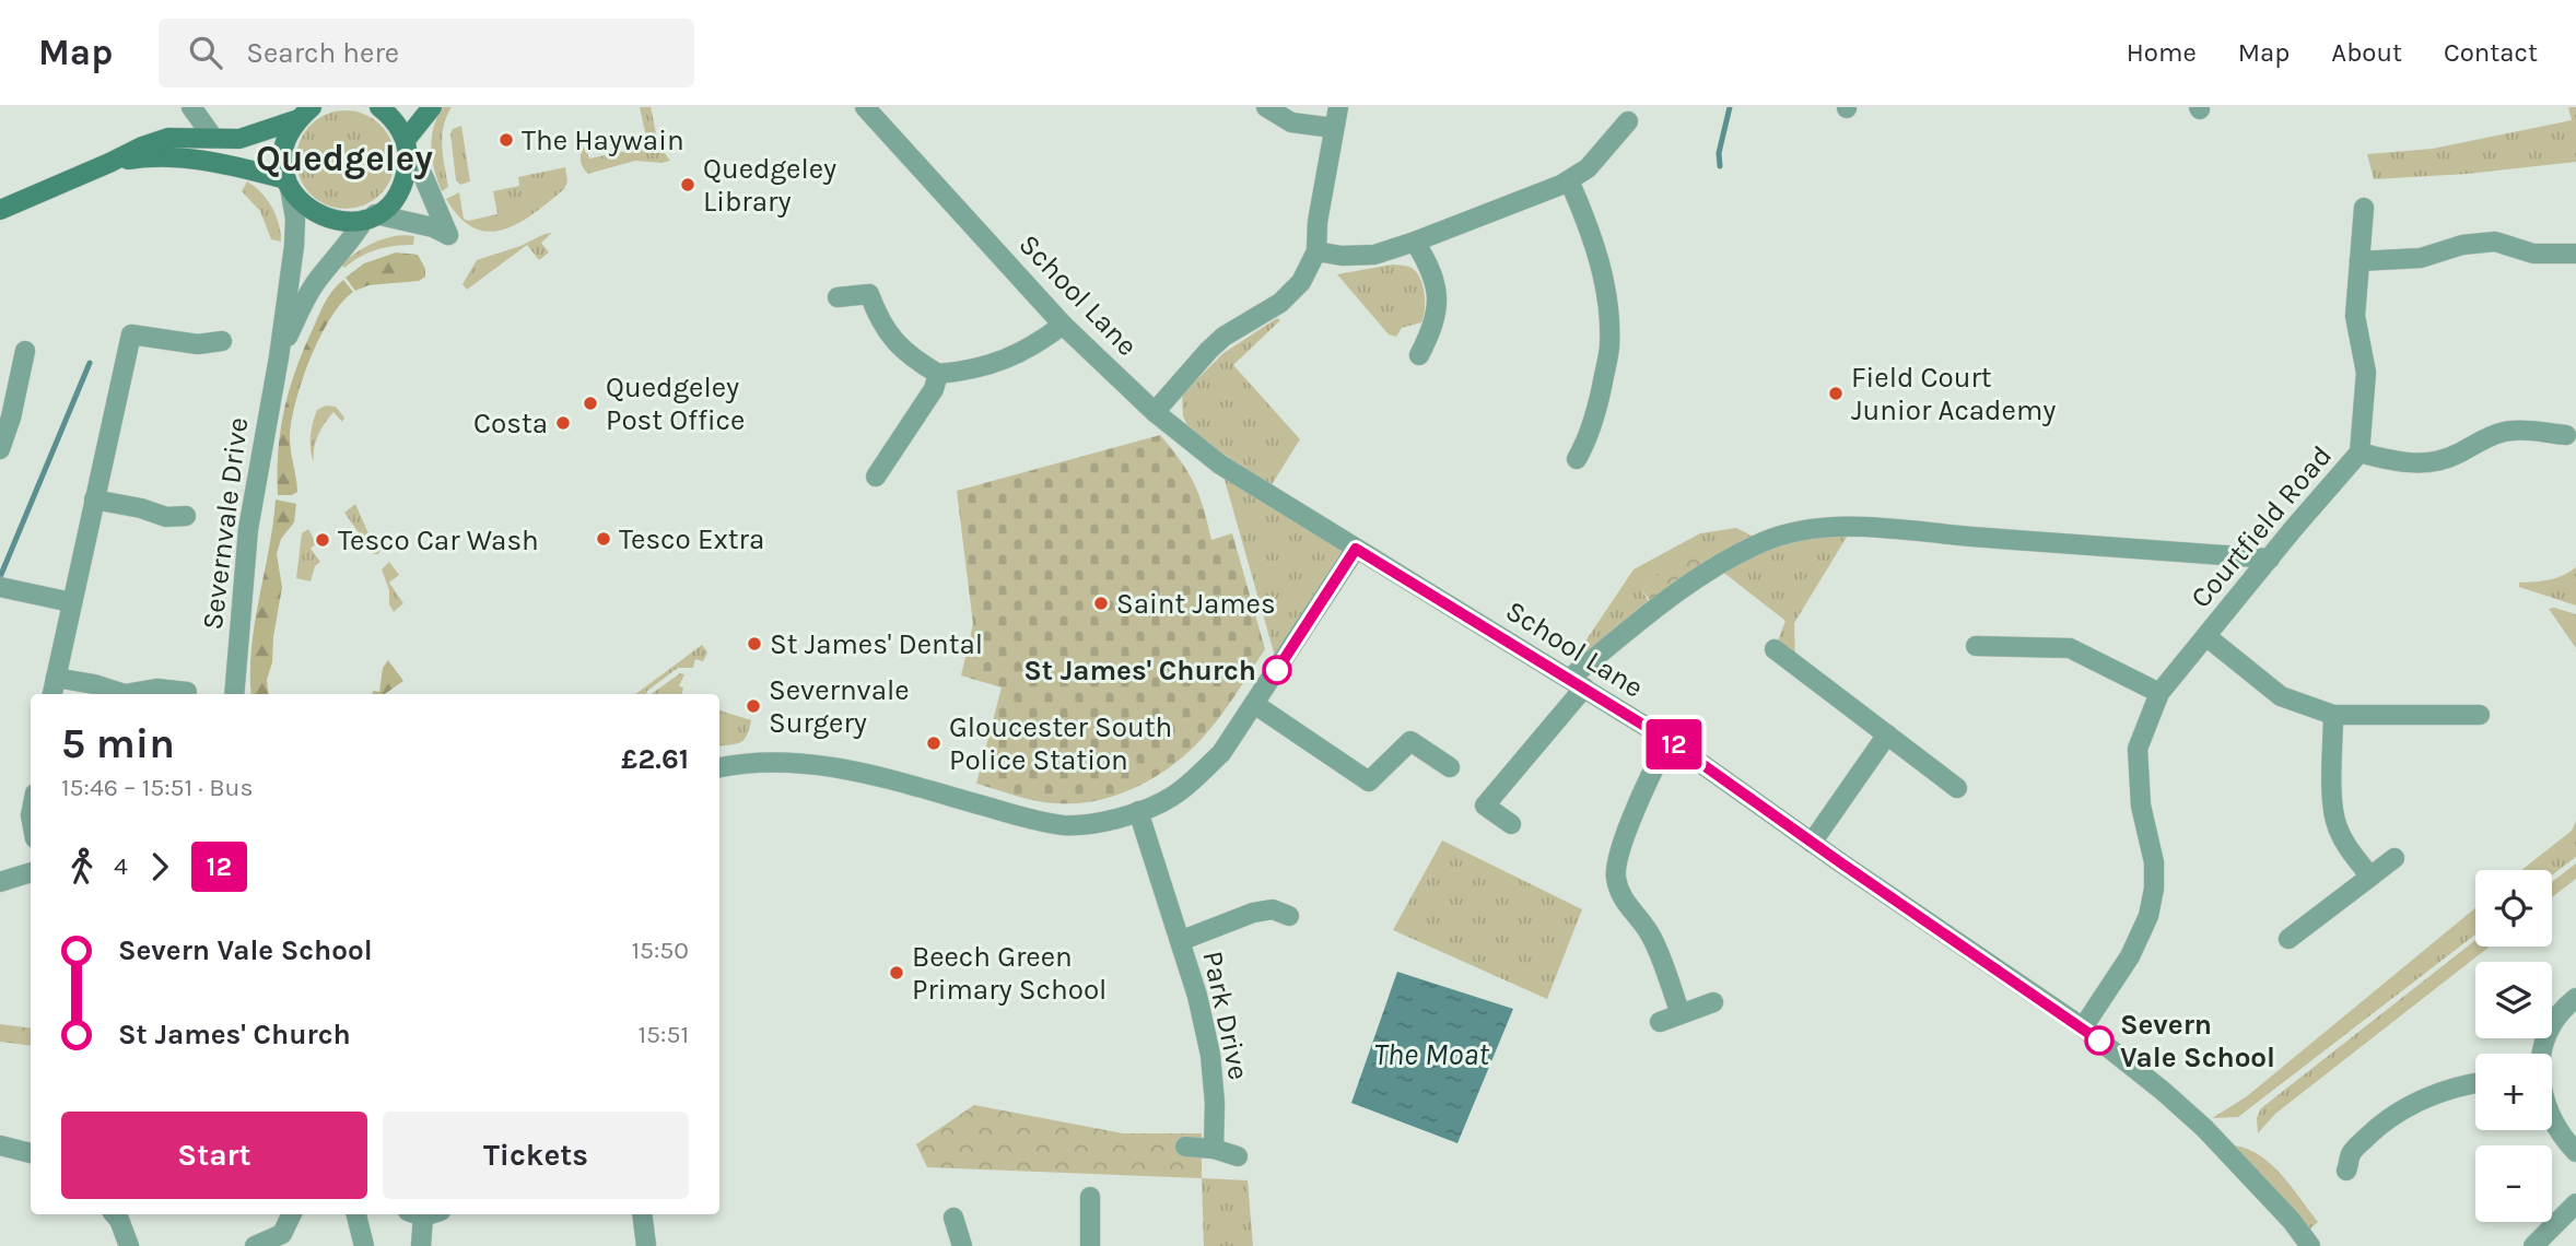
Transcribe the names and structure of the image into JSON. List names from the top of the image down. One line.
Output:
{"streets":{"street":["School Lane","Severnvale Drive","Courtfield Road","Park Drive"]},"crossings":[["School Lane","Courtfield Road"]],"districts":["Quedgeley"],"water":["The Moat"],"places":["The Haywain","Quedgeley Library","Field Court Junior Academy","Quedgeley Post Office","Costa","Tesco Extra","Tesco Car Wash","Saint James","St James' Dental","St James' Church","Severnvale Surgery","Gloucester South Police Station","Beech Green Primary School","Severn Vale School"],"lines":["bus line 12"],"page":{"header":"Map","search":"Search here","nav":["Home","Map","About","Contact"],"on_map":"12","heading":["5 min","15:46 – 15:51 · Bus","£2.61"],"legs":["4","12"],"map_buttons":["+","−"],"list":[{"name":"Severn Vale School","value":"15:50"},{"name":"St James' Church","value":"15:51"}],"buttons":["Start","Tickets"]}}
